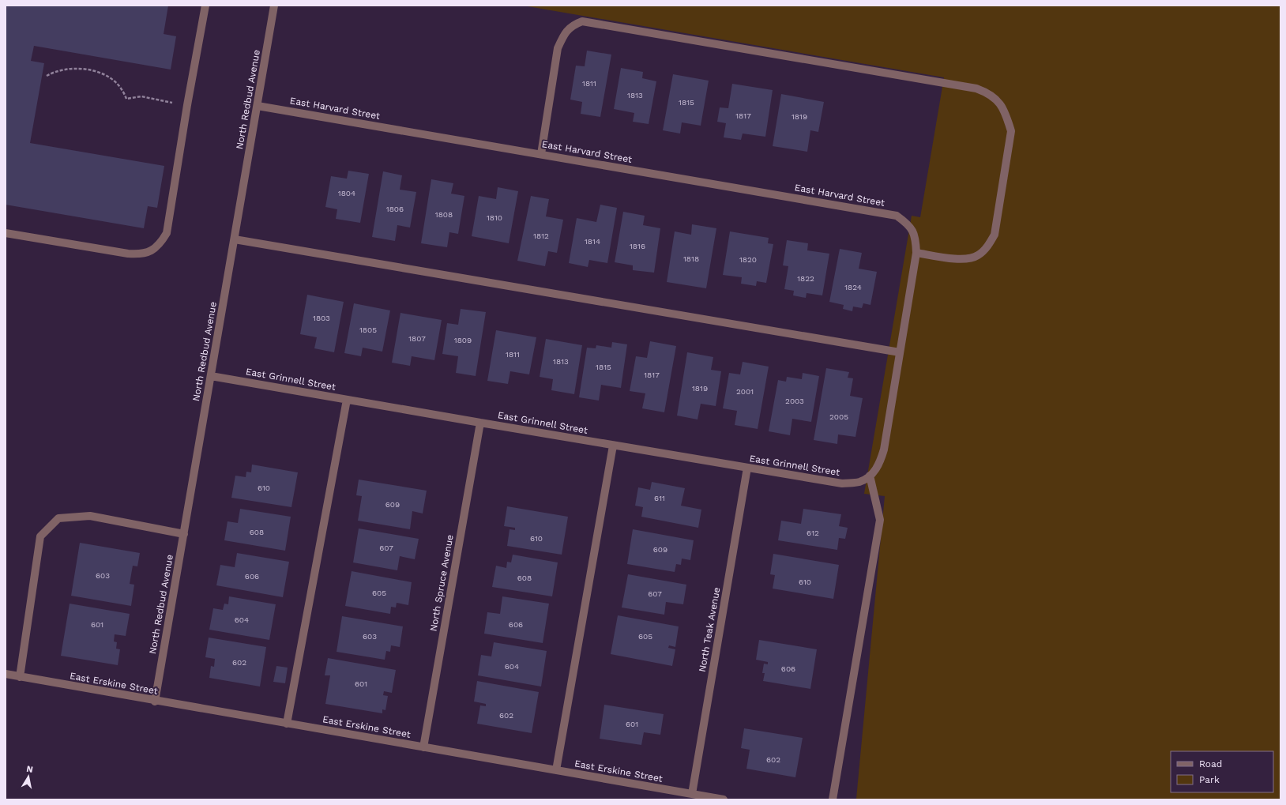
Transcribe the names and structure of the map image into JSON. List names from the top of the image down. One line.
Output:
{"streets":{"street":["North Redbud Avenue","East Harvard Street","East Grinnell Street","North Spruce Avenue","North Teak Avenue","East Erskine Street"]},"crossings":[["North Redbud Avenue","East Harvard Street"],["North Redbud Avenue","East Grinnell Street"],["North Redbud Avenue","East Erskine Street"],["East Grinnell Street","North Spruce Avenue"],["East Grinnell Street","North Teak Avenue"],["North Spruce Avenue","East Erskine Street"],["North Teak Avenue","East Erskine Street"]],"house_numbers":["1811","1813","1815","1817","1819","1804","1806","1808","1810","1812","1814","1816","1818","1820","1822","1824","1803","1805","1807","1809","1811","1813","1815","1817","1819","2001","2003","2005","610","611","609","608","612","610","607","609","603","606","608","610","605","607","604","601","606","603","605","602","604","606","601","602","601","602"],"legend":["Road","Park"],"north":"top"}
